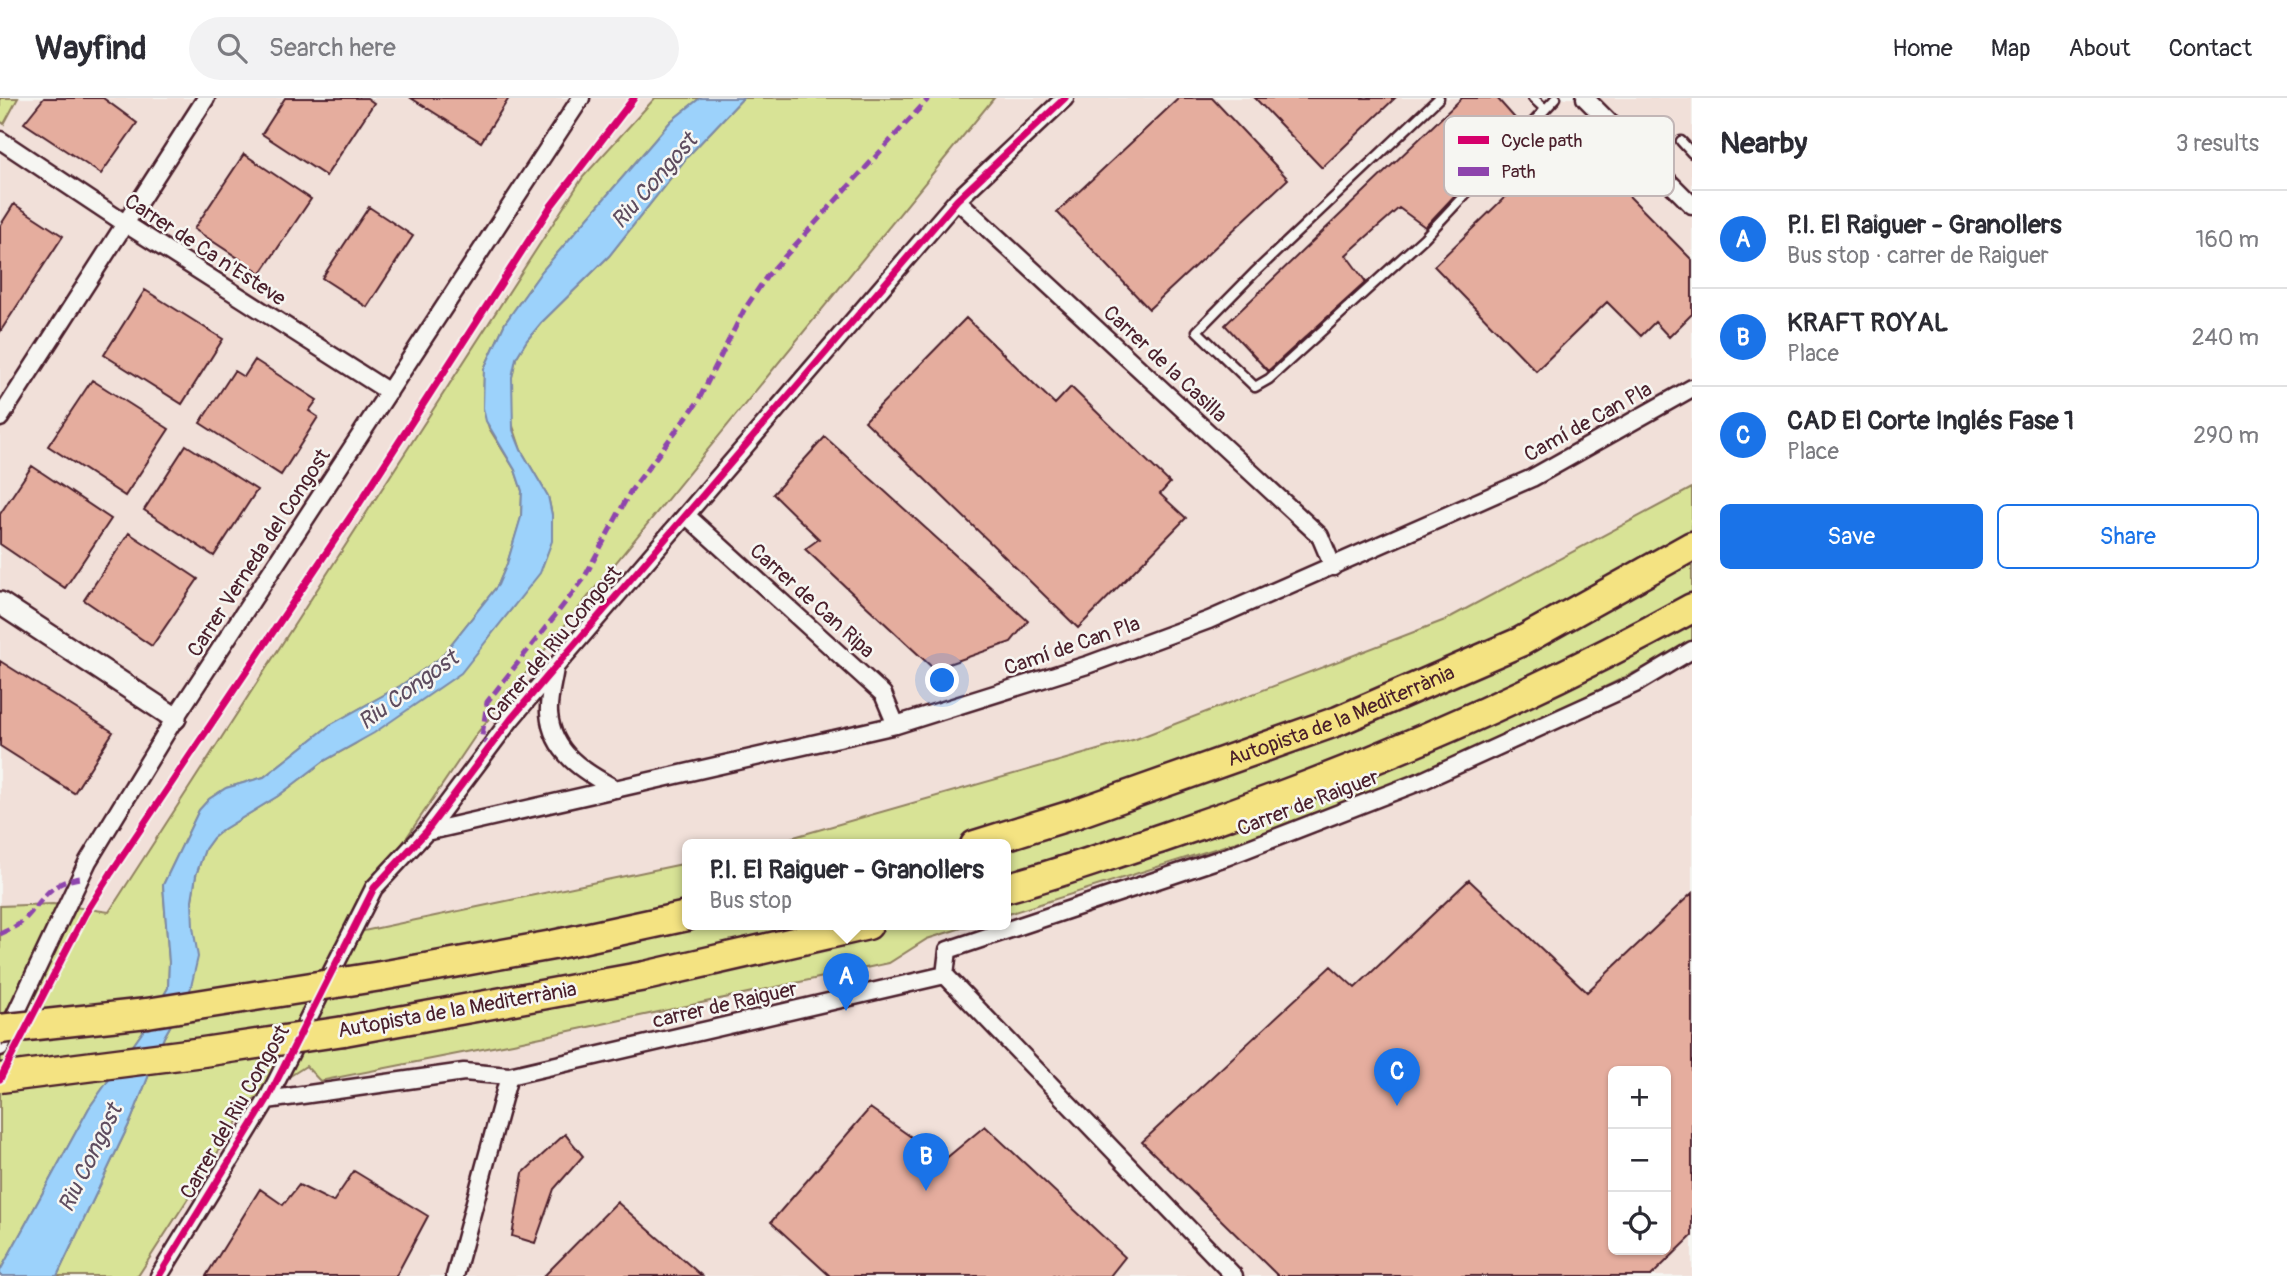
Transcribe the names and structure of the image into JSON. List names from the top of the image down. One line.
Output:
{"streets":{"highway":["Autopista de la Mediterrània"],"street":["Carrer de Ca n'Esteve","Carrer de la Casilla","Camí de Can Pla","Carrer Verneda del Congost","Carrer de Can Ripa","Carrer del Riu Congost","Carrer de Raiguer","carrer de Raiguer"]},"crossings":[["Carrer de Ca n'Esteve","Carrer Verneda del Congost"],["Carrer de la Casilla","Camí de Can Pla"],["Carrer de la Casilla","Carrer del Riu Congost"],["Camí de Can Pla","Carrer de Can Ripa"],["Camí de Can Pla","Carrer del Riu Congost"],["Carrer de Can Ripa","Carrer del Riu Congost"],["Carrer del Riu Congost","carrer de Raiguer"],["Carrer de Raiguer","carrer de Raiguer"]],"water":["Riu Congost"],"legend":["Cycle path","Path"],"page":{"header":"Wayfind","search":"Search here","nav":["Home","Map","About","Contact"],"heading":["Nearby","3 results"],"list":[{"mark":"A","name":"P.I. El Raiguer - Granollers","note":"Bus stop · carrer de Raiguer","value":"160 m"},{"mark":"B","name":"KRAFT ROYAL","note":"Place","value":"240 m"},{"mark":"C","name":"CAD El Corte Inglés Fase 1","note":"Place","value":"290 m"}],"buttons":["Save","Share"],"popup":["P.I. El Raiguer - Granollers","Bus stop"],"pins":["A","C","B"],"map_buttons":["+","−"]}}
